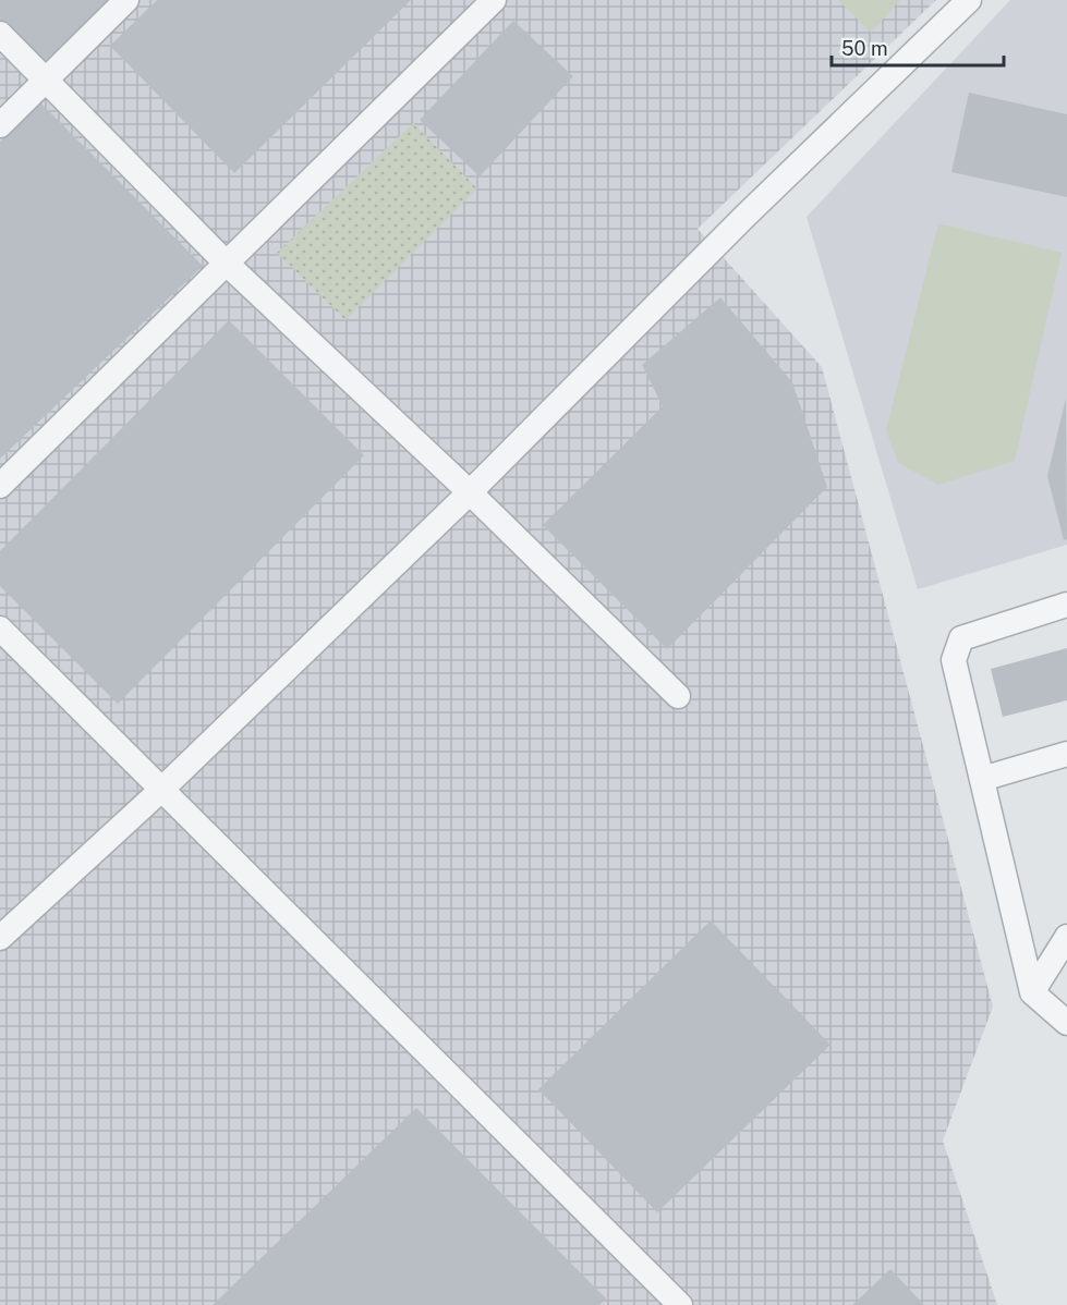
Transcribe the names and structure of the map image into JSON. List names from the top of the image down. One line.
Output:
{"scale_bar":"50 m"}
